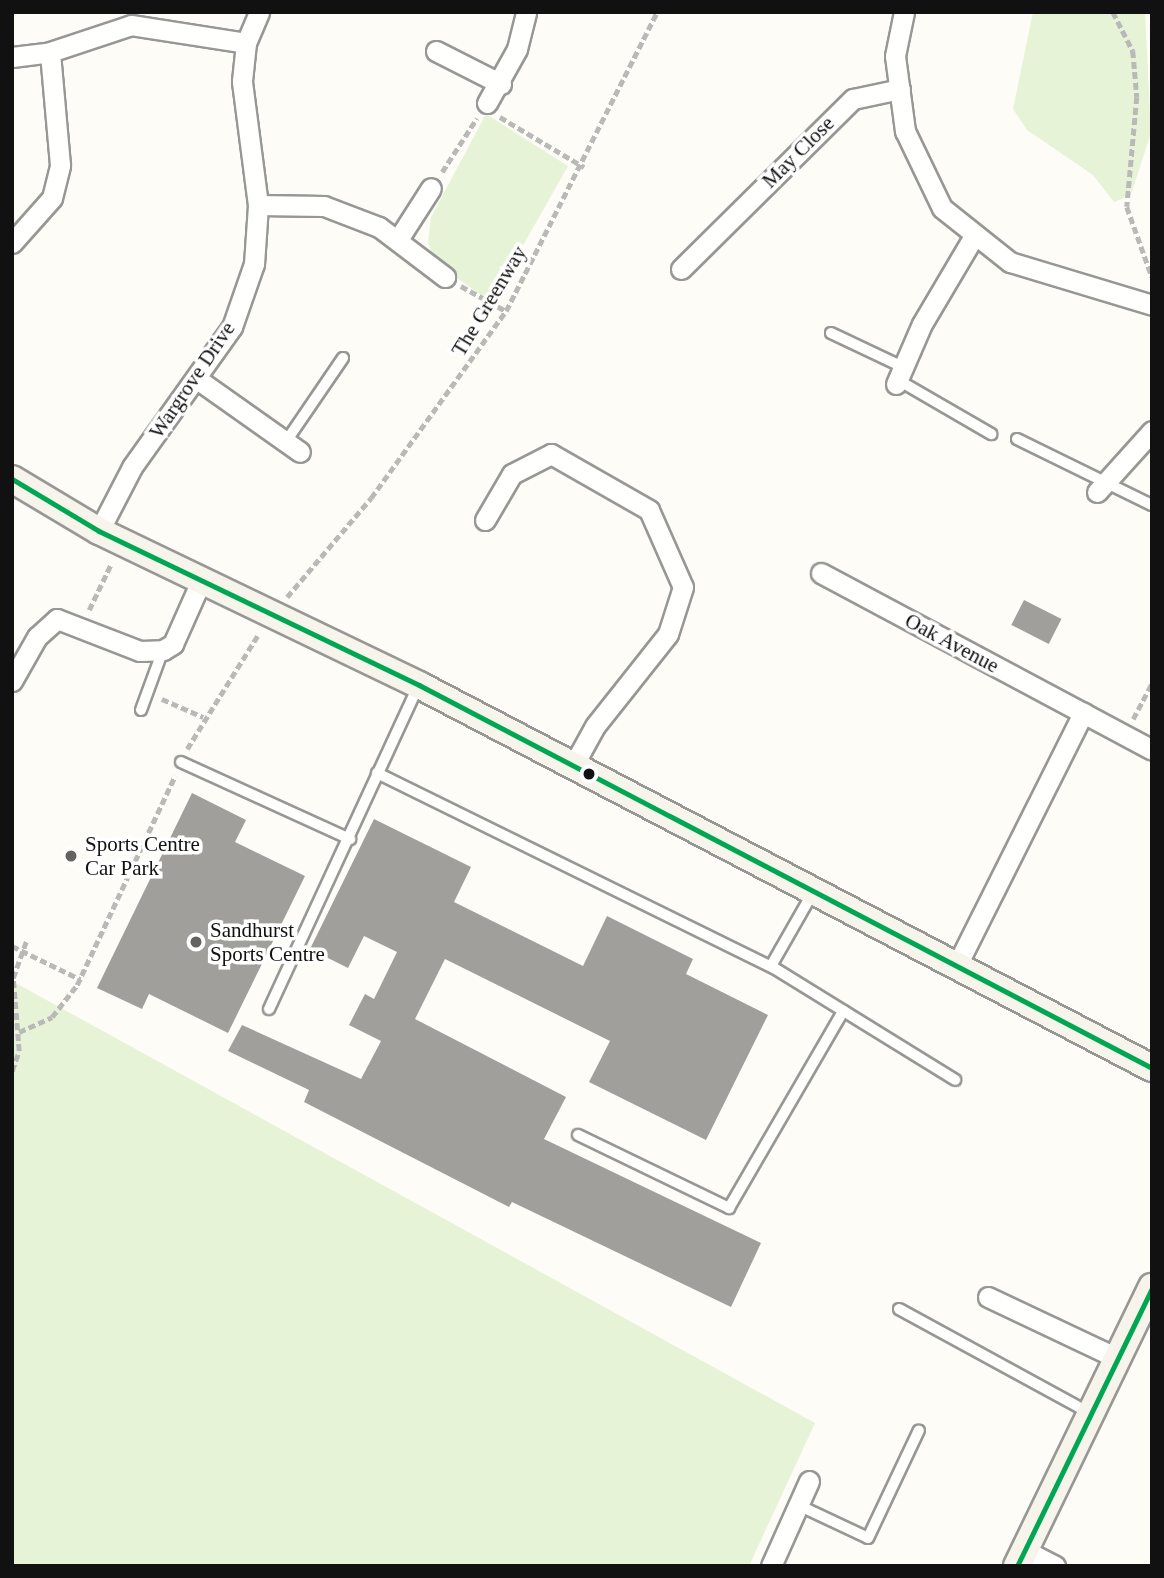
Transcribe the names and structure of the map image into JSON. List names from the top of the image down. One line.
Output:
{"streets":{"street":["May Close","Wargrove Drive","Oak Avenue"],"path":["The Greenway"]},"places":["Sports Centre Car Park","Sandhurst Sports Centre"]}
